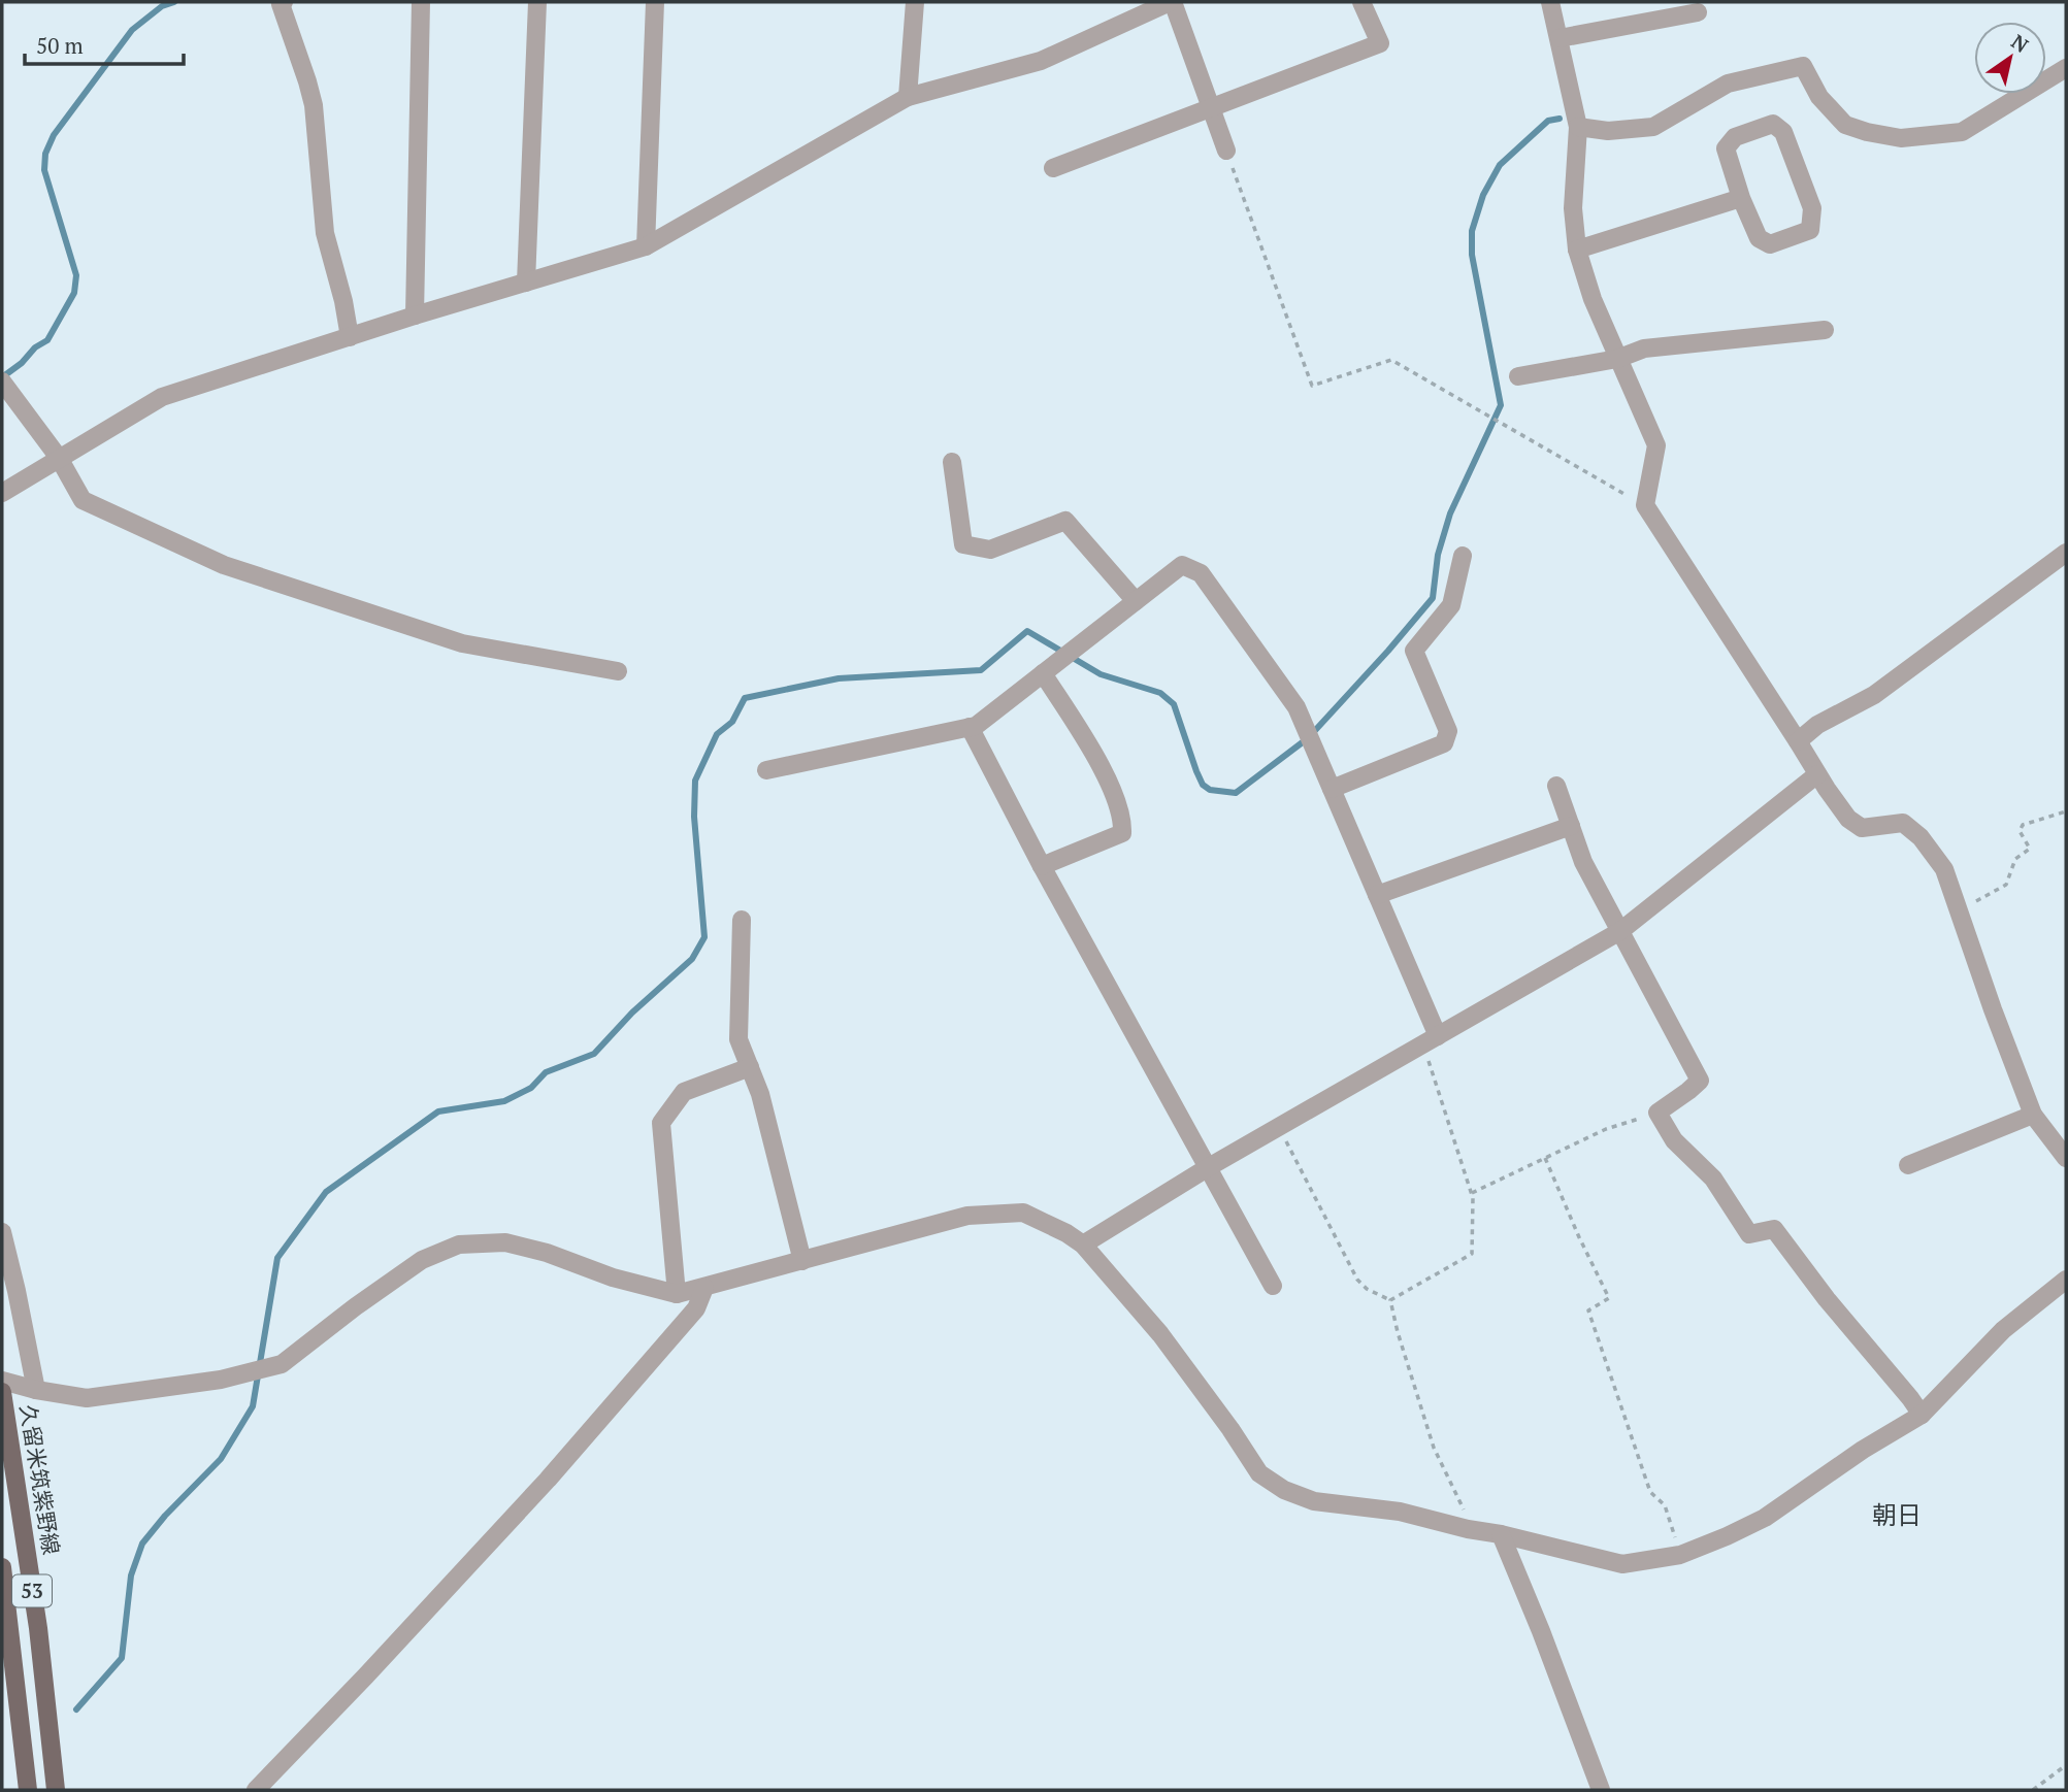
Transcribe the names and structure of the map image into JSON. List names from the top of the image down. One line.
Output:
{"streets":{"main road":["久留米筑紫野線","53"]},"districts":["朝日"],"scale_bar":"50 m","north":"top right"}
